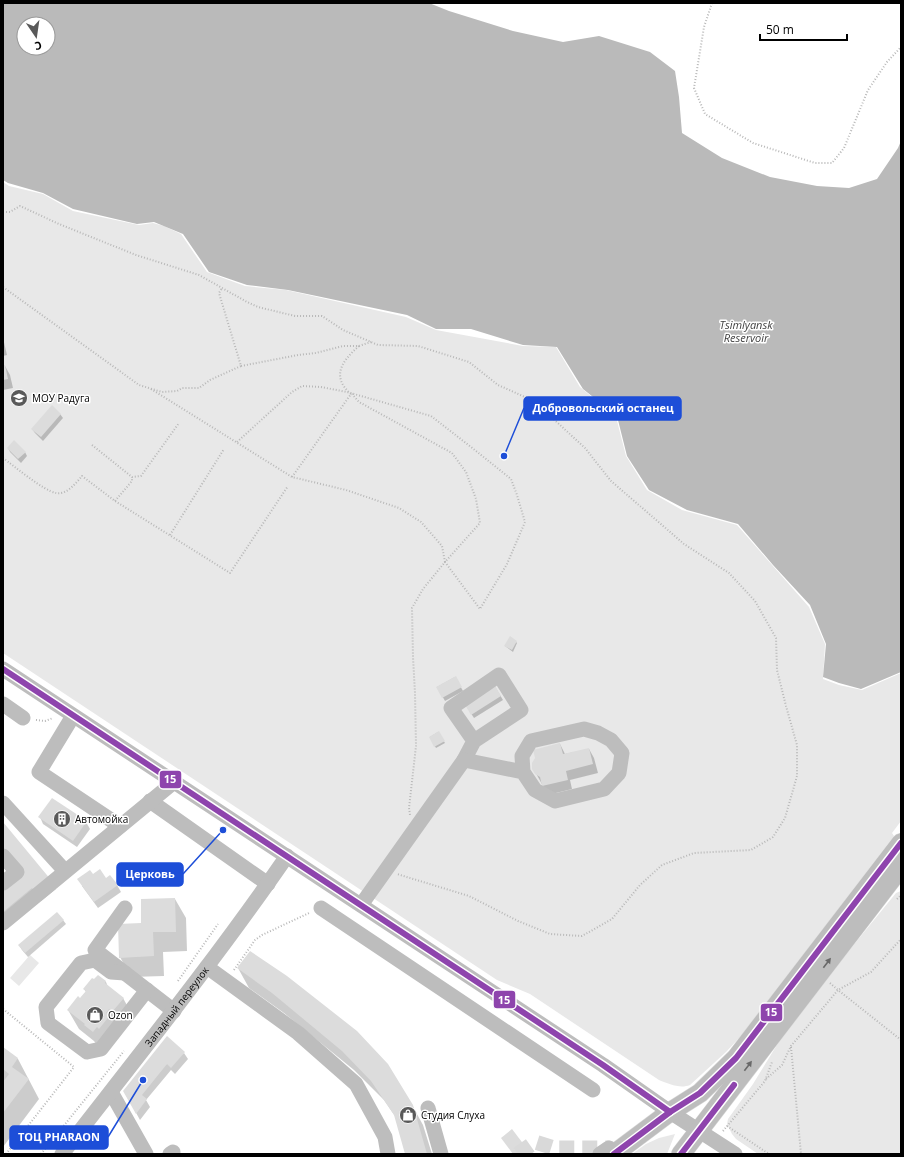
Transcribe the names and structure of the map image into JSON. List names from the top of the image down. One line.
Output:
{"streets":{"street":["Западный переулок"]},"water":["Tsimlyansk Reservoir"],"places":{"school or university":["МОУ Радуга"],"other":["Добровольский останец","Церковь","ТОЦ PHARAON"],"building":["Автомойка"],"shop":["Ozon","Студия Слуха"]},"lines":["transit line 15"],"scale_bar":"50 m","north":"bottom"}
